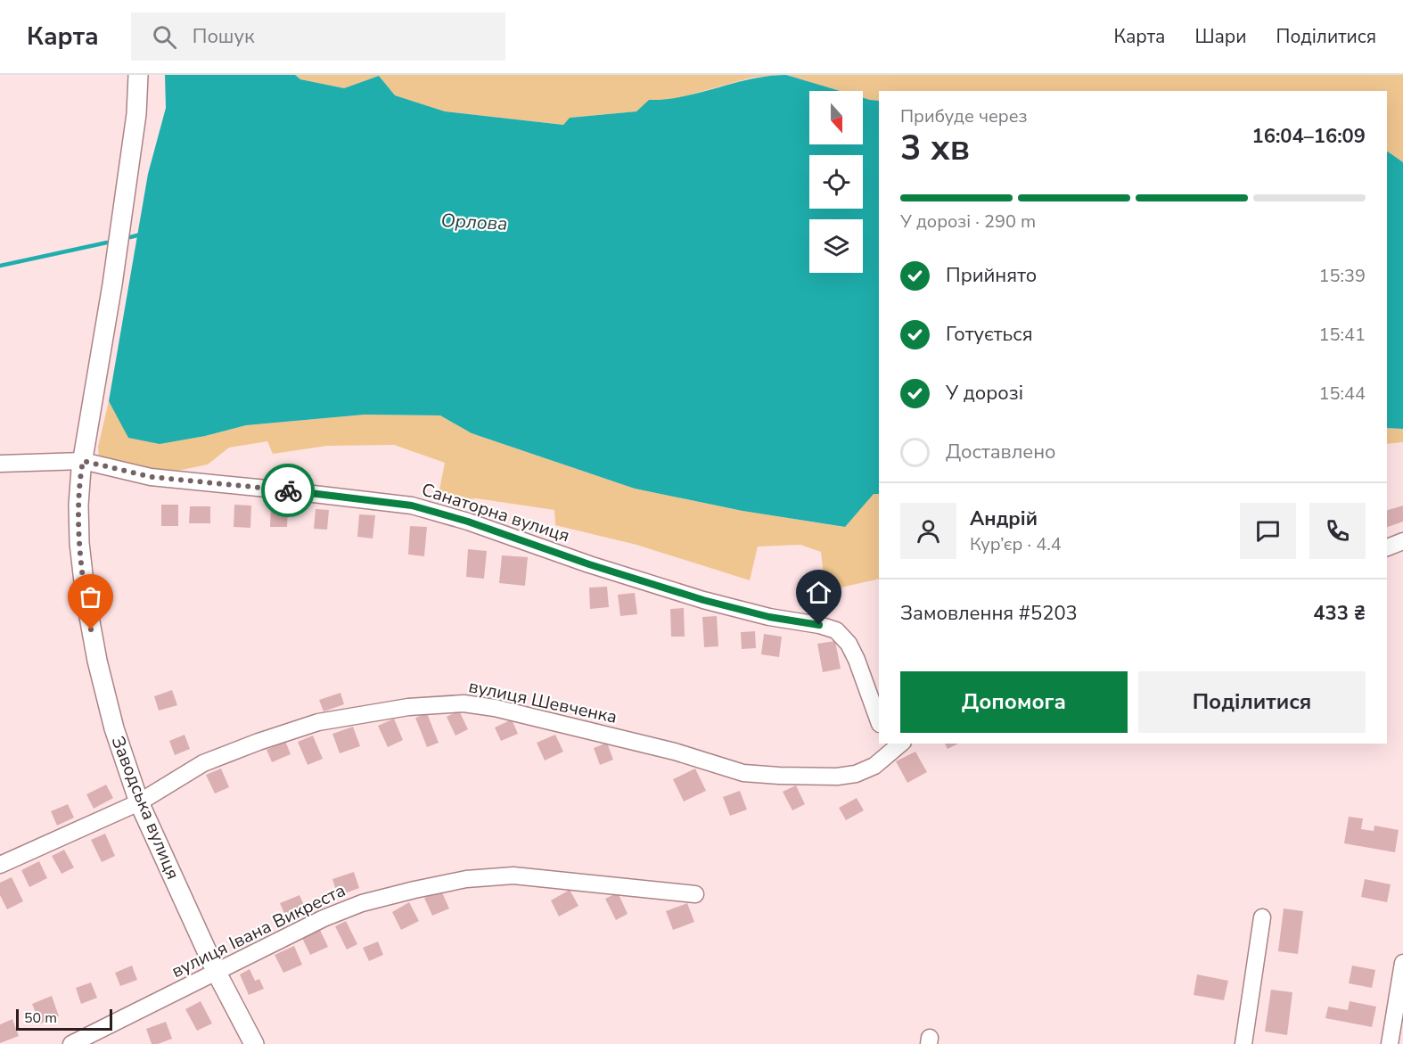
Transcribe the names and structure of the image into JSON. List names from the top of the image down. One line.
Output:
{"streets":{"street":["Санаторна вулиця","вулиця Шевченка","Заводська вулиця","вулиця Івана Викреста"]},"crossings":[["Санаторна вулиця","Заводська вулиця"],["вулиця Шевченка","Заводська вулиця"],["Заводська вулиця","вулиця Івана Викреста"]],"water":["Орлова"],"scale_bar":"50 m","north":"bottom","page":{"header":"Карта","search":"Пошук","nav":["Карта","Шари","Поділитися"],"heading":["3 хв","Прибуде через","16:04–16:09"],"panel":["Андрій","Кур’єр · 4.4","Замовлення #5203","433 ₴"],"bar":"У дорозі · 290 m","list":[["Прийнято","15:39"],["Готується","15:41"],["У дорозі","15:44"],"Доставлено"],"buttons":["Допомога","Поділитися"],"scale":"50 m"}}
